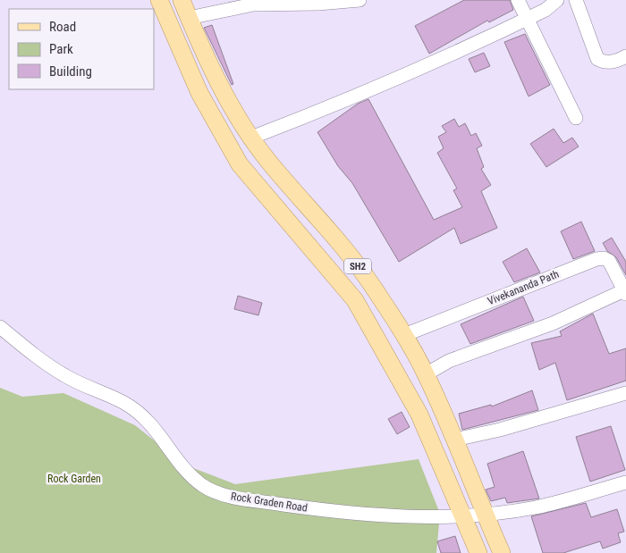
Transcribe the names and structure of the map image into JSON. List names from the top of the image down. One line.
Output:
{"streets":{"main road":["SH2"],"street":["Vivekananda Path","Rock Graden Road"]},"crossings":[["SH2","Vivekananda Path"],["SH2","Rock Graden Road"]],"parks":["Rock Garden"],"legend":["Road","Park","Building"]}
